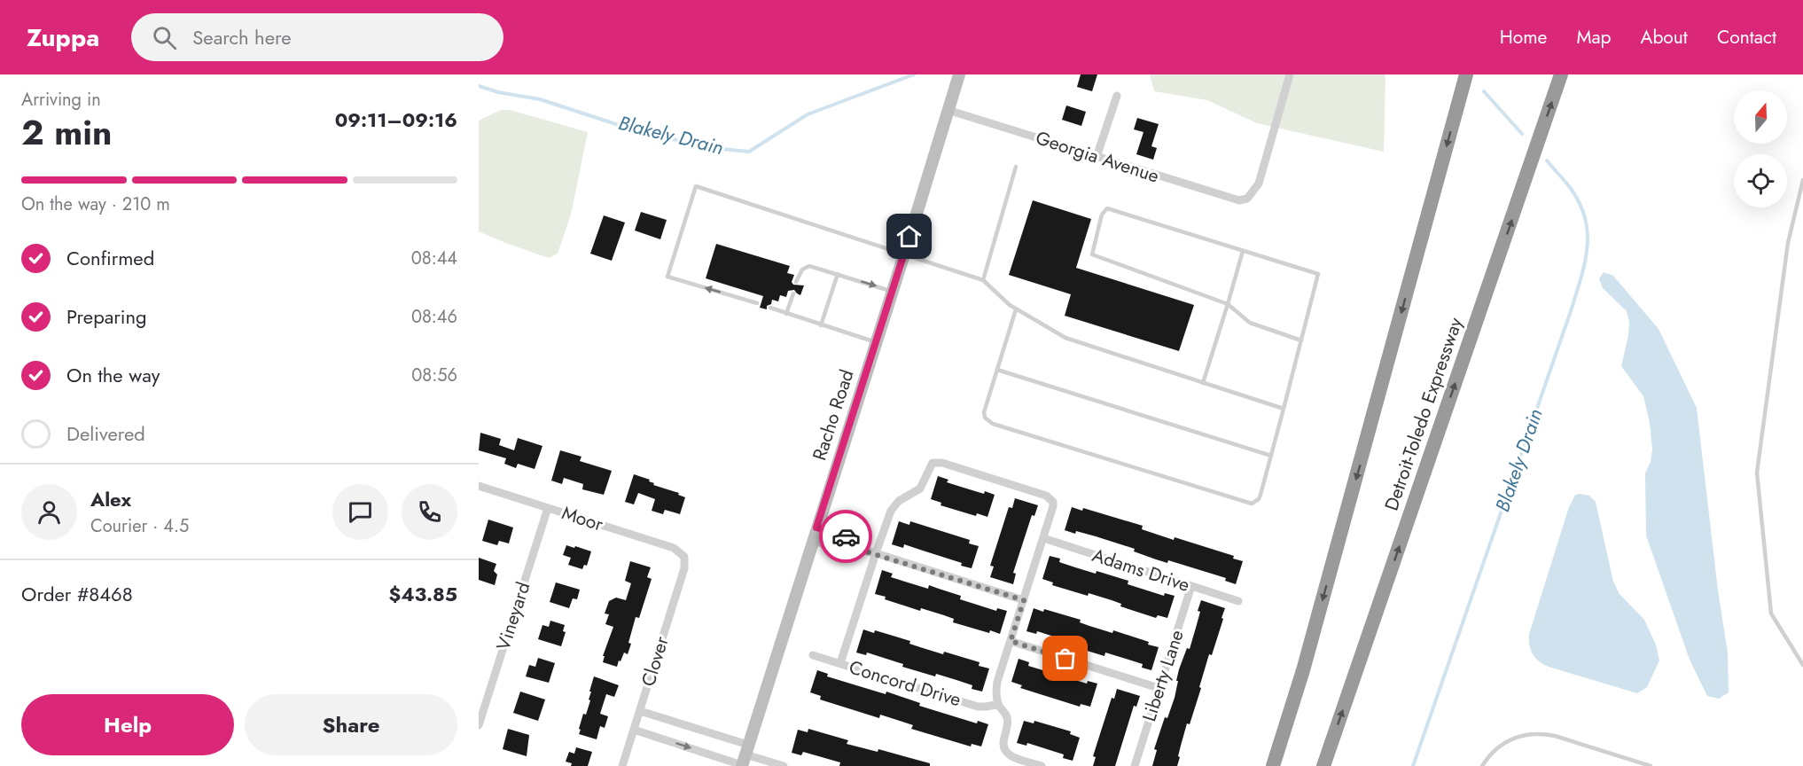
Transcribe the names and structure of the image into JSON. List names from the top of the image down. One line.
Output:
{"streets":{"highway":["Detroit-Toledo Expressway"],"street":["Georgia Avenue","Racho Road","Moor","Adams Drive","Vineyard","Clover","Liberty Lane","Concord Drive"]},"crossings":[["Georgia Avenue","Racho Road"],["Moor","Vineyard"],["Moor","Clover"],["Adams Drive","Liberty Lane"]],"water":["Blakely Drain"],"north":"top","page":{"header":"Zuppa","search":"Search here","nav":["Home","Map","About","Contact"],"heading":["2 min","Arriving in","09:11–09:16"],"panel":["Alex","Courier · 4.5","Order #8468","$43.85"],"bar":"On the way · 210 m","list":[["Confirmed","08:44"],["Preparing","08:46"],["On the way","08:56"],"Delivered"],"buttons":["Help","Share"]}}
